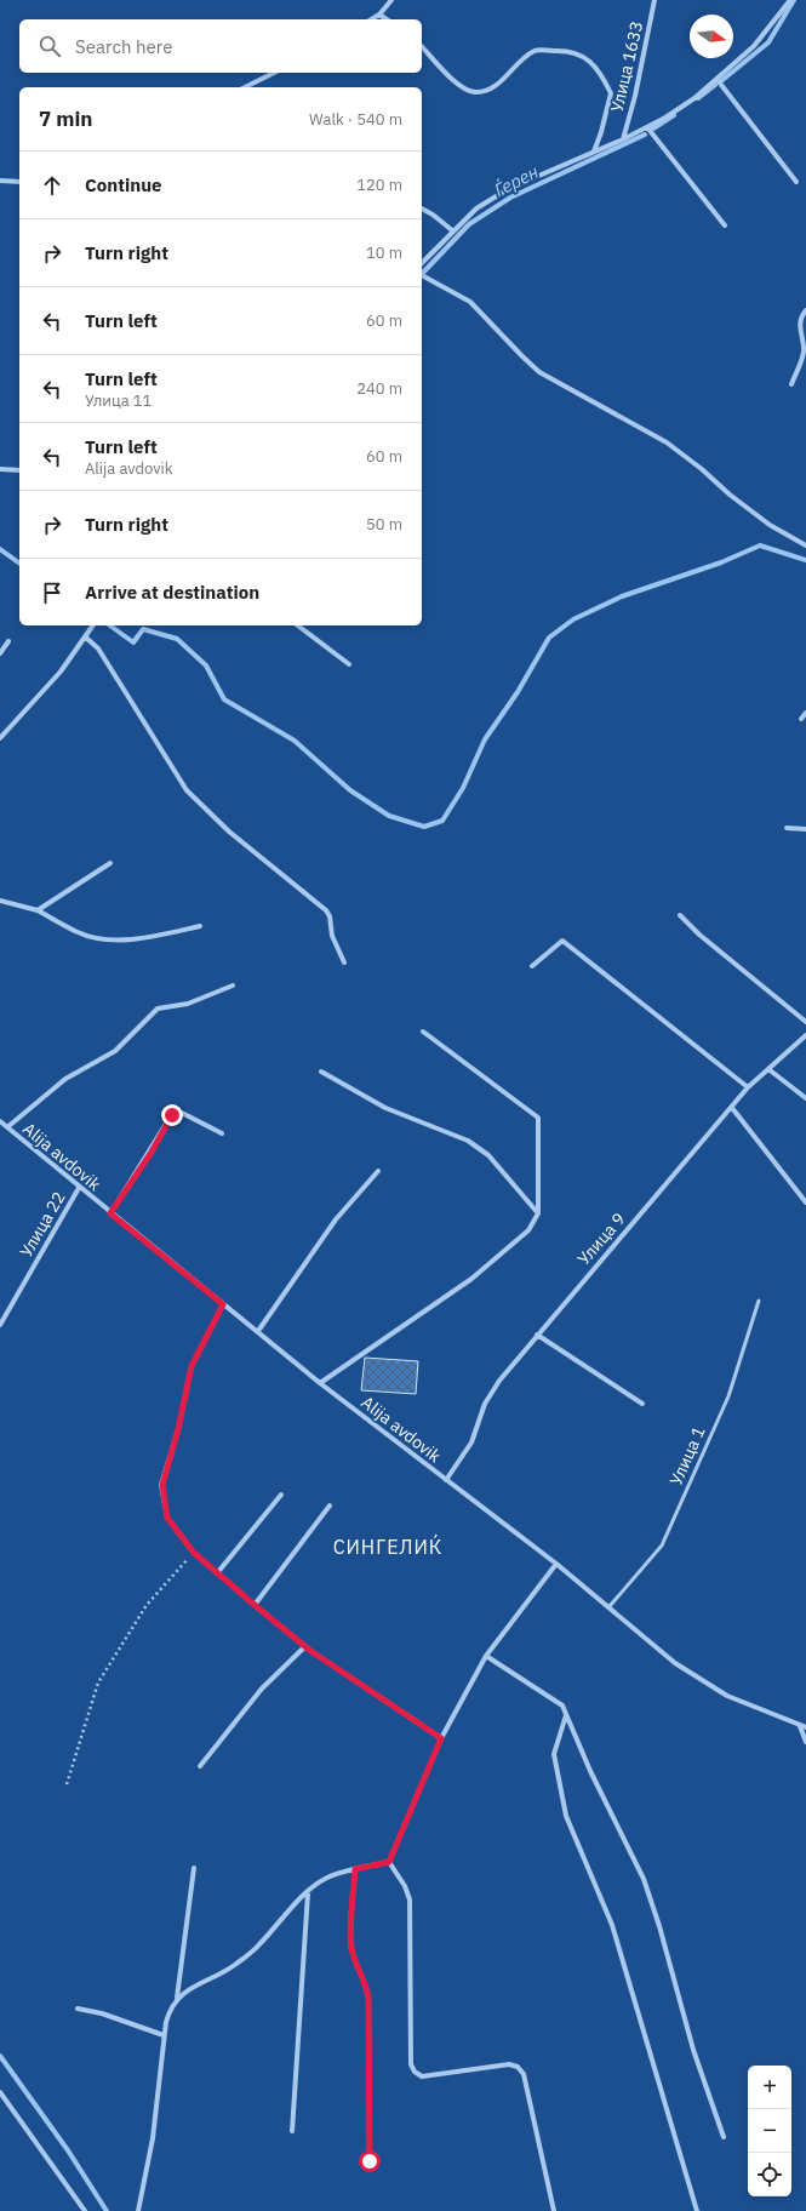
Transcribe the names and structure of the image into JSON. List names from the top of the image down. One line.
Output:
{"streets":{"street":["Улица 1633","Alija avdovik","Улица 22","Улица 9"],"lane":["Улица 1"]},"crossings":[["Alija avdovik","Улица 22"],["Alija avdovik","Улица 9"],["Alija avdovik","Улица 1"]],"districts":["СИНГЕЛИЌ"],"water":["Ѓерен"],"north":"right","page":{"search":"Search here","heading":["7 min","Walk · 540 m"],"list":[["Continue","120 m"],["Turn right","10 m"],["Turn left","60 m"],["Turn left","Улица 11","240 m"],["Turn left","Alija avdovik","60 m"],["Turn right","50 m"],"Arrive at destination"],"map_buttons":["+","−"]}}
